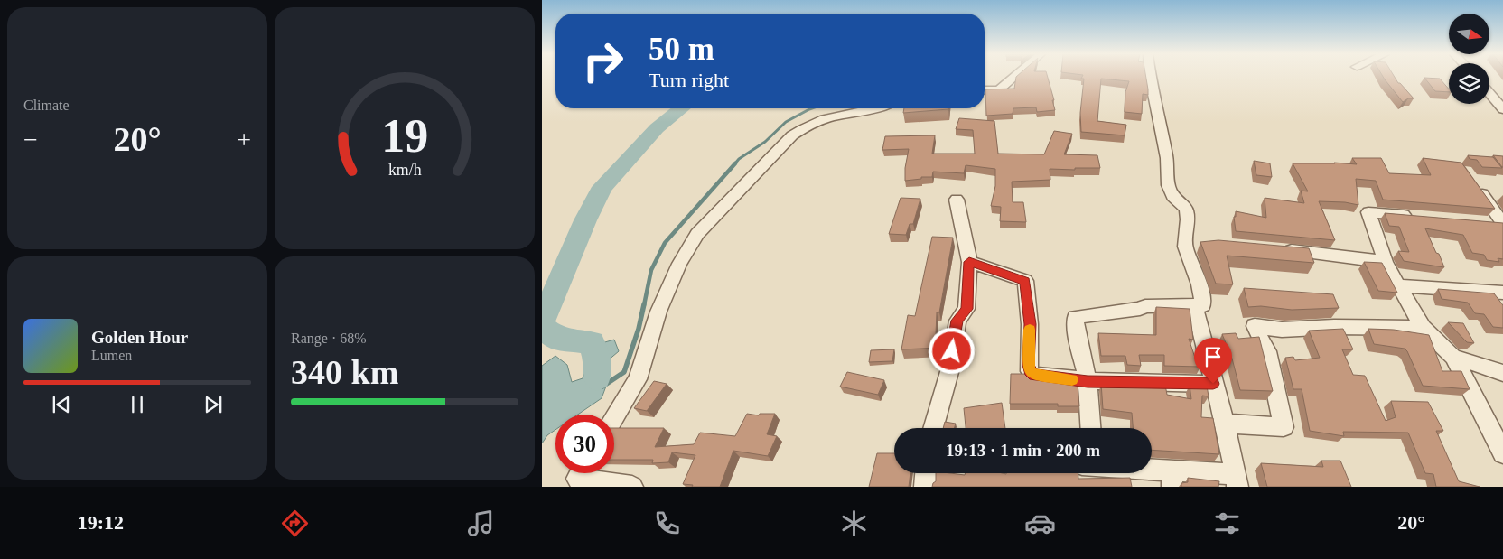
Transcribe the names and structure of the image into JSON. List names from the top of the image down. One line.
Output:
{"north":"right","page":{"tile":["Climate",["Range · 68%","340 km"]],"turn":["50 m","Turn right"],"heat":["−","20°","+"],"song":["Golden Hour","Lumen"],"limit":"30","trip":"19:13 · 1 min · 200 m","tabs":["19:12","20°"],"gauge":["19","km/h"]}}
